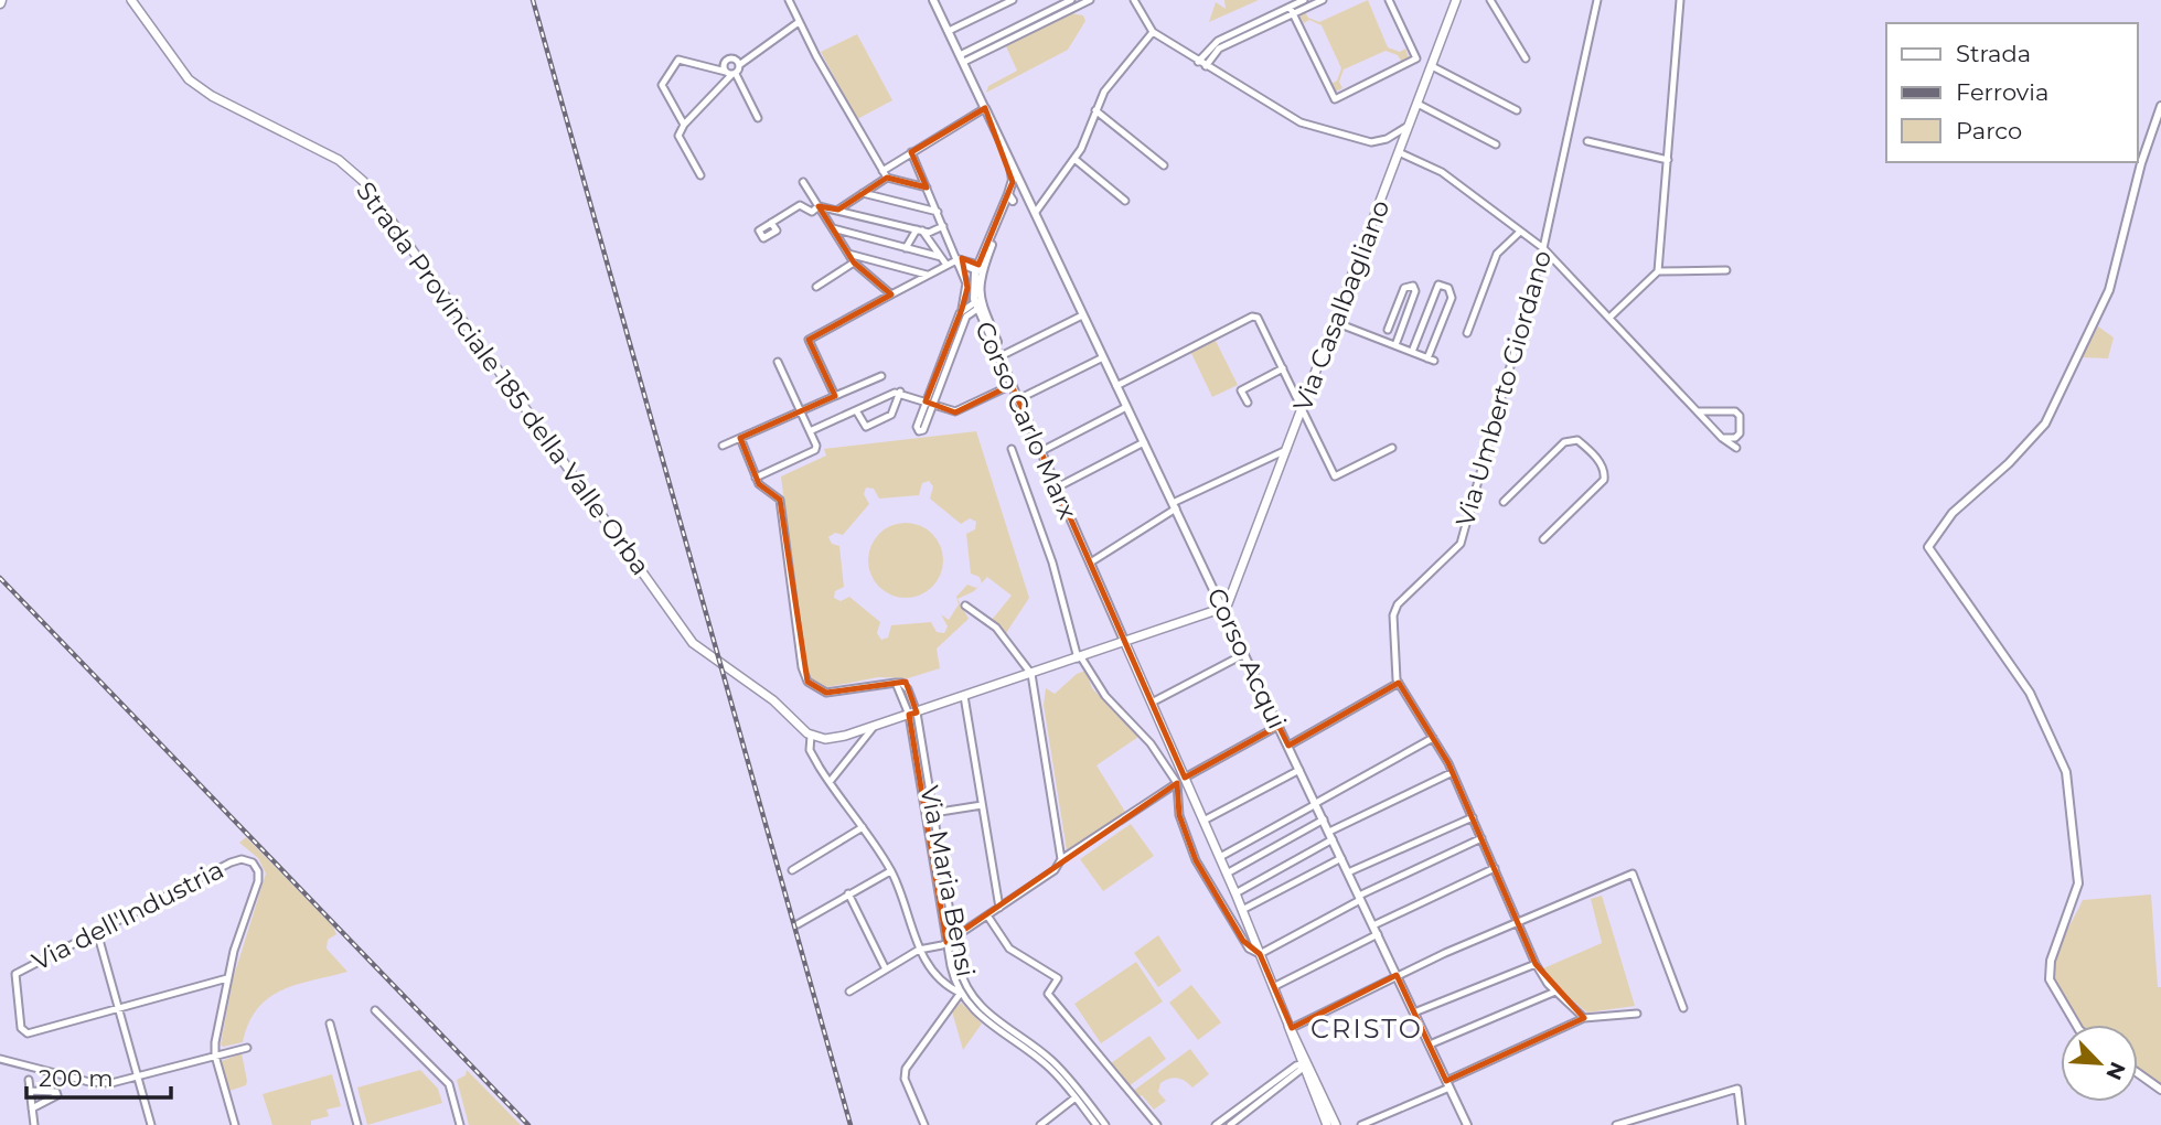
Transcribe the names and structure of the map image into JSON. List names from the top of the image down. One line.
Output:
{"streets":{"main road":["Via Casalbagliano","Strada Provinciale 185 della Valle Orba","Corso Carlo Marx"],"street":["Via Umberto Giordano","Corso Acqui","Via Maria Bensi","Via dell'Industria"]},"crossings":[["Via Casalbagliano","Corso Acqui"],["Corso Carlo Marx","Corso Acqui"]],"districts":["CRISTO"],"legend":["Strada","Ferrovia","Parco"],"scale_bar":"200 m","north":"bottom right"}
